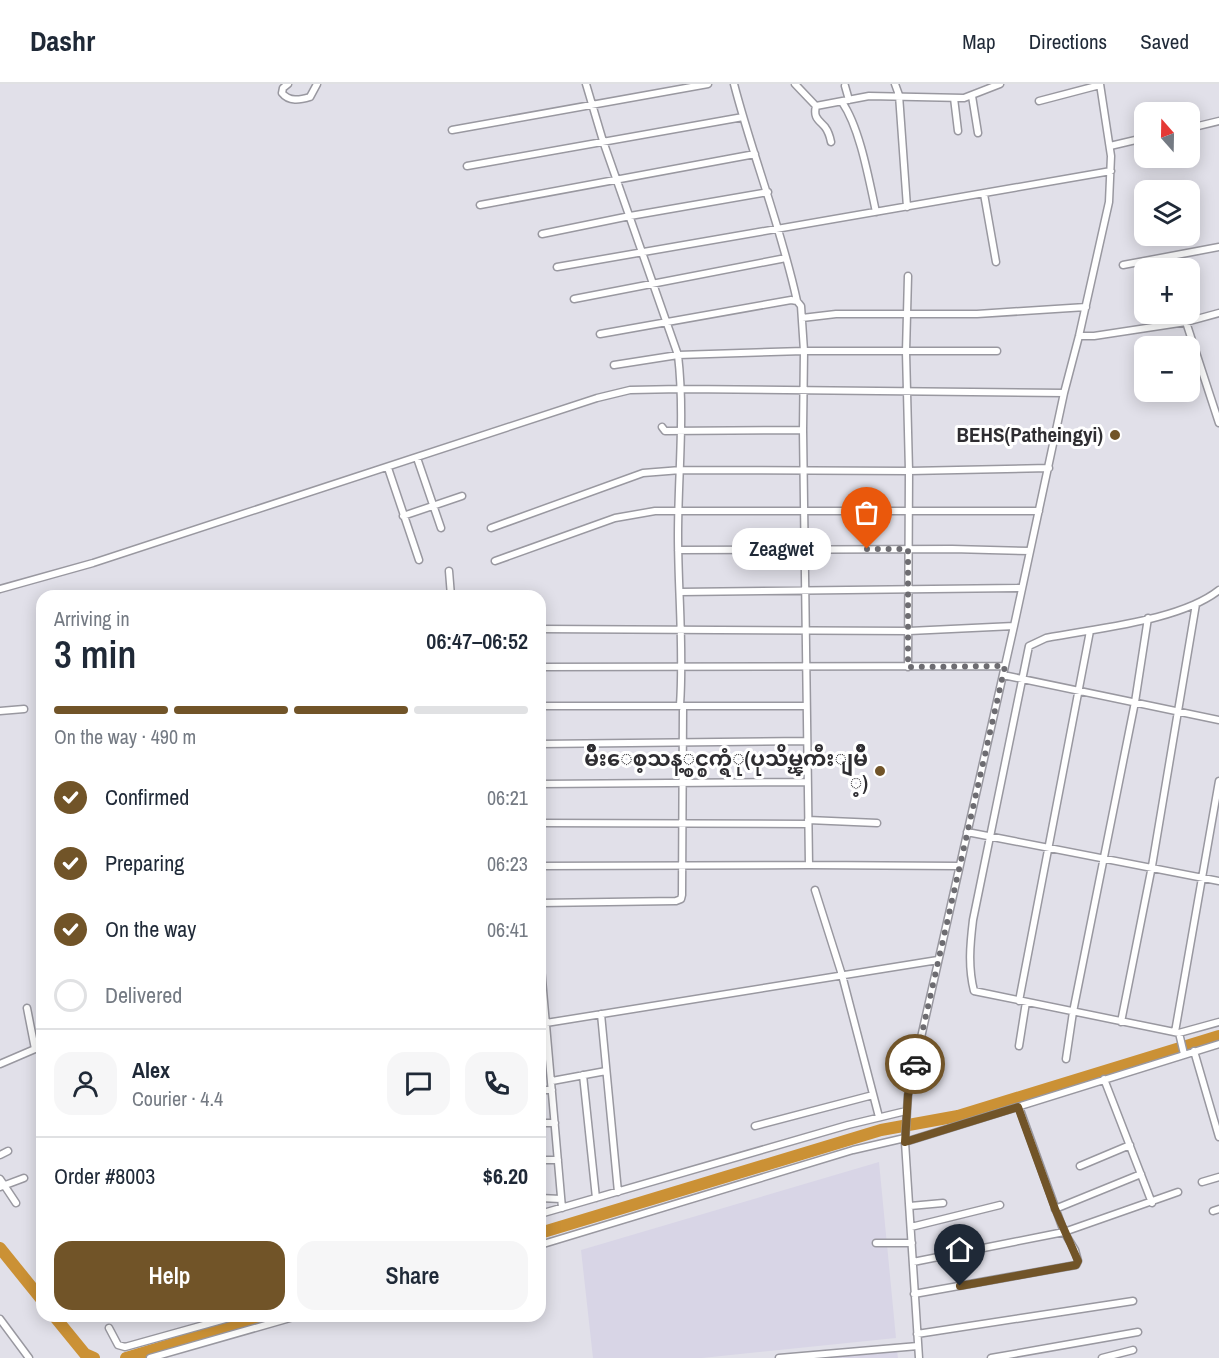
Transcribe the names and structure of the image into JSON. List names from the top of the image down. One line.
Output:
{"places":["BEHS(Patheingyi)","Zeagwet","မ်ိဳးေစ့သန့္စင္စက္ရံု(ပုသိမ္ၾကီးျမိဳ ့)"],"north":"top","page":{"header":"Dashr","nav":["Map","Directions","Saved"],"map_buttons":["+","−"],"bubble":"Zeagwet","heading":["3 min","Arriving in","06:47–06:52"],"panel":["Alex","Courier · 4.4","Order #8003","$6.20"],"bar":"On the way · 490 m","list":[["Confirmed","06:21"],["Preparing","06:23"],["On the way","06:41"],"Delivered"],"buttons":["Help","Share"]}}
